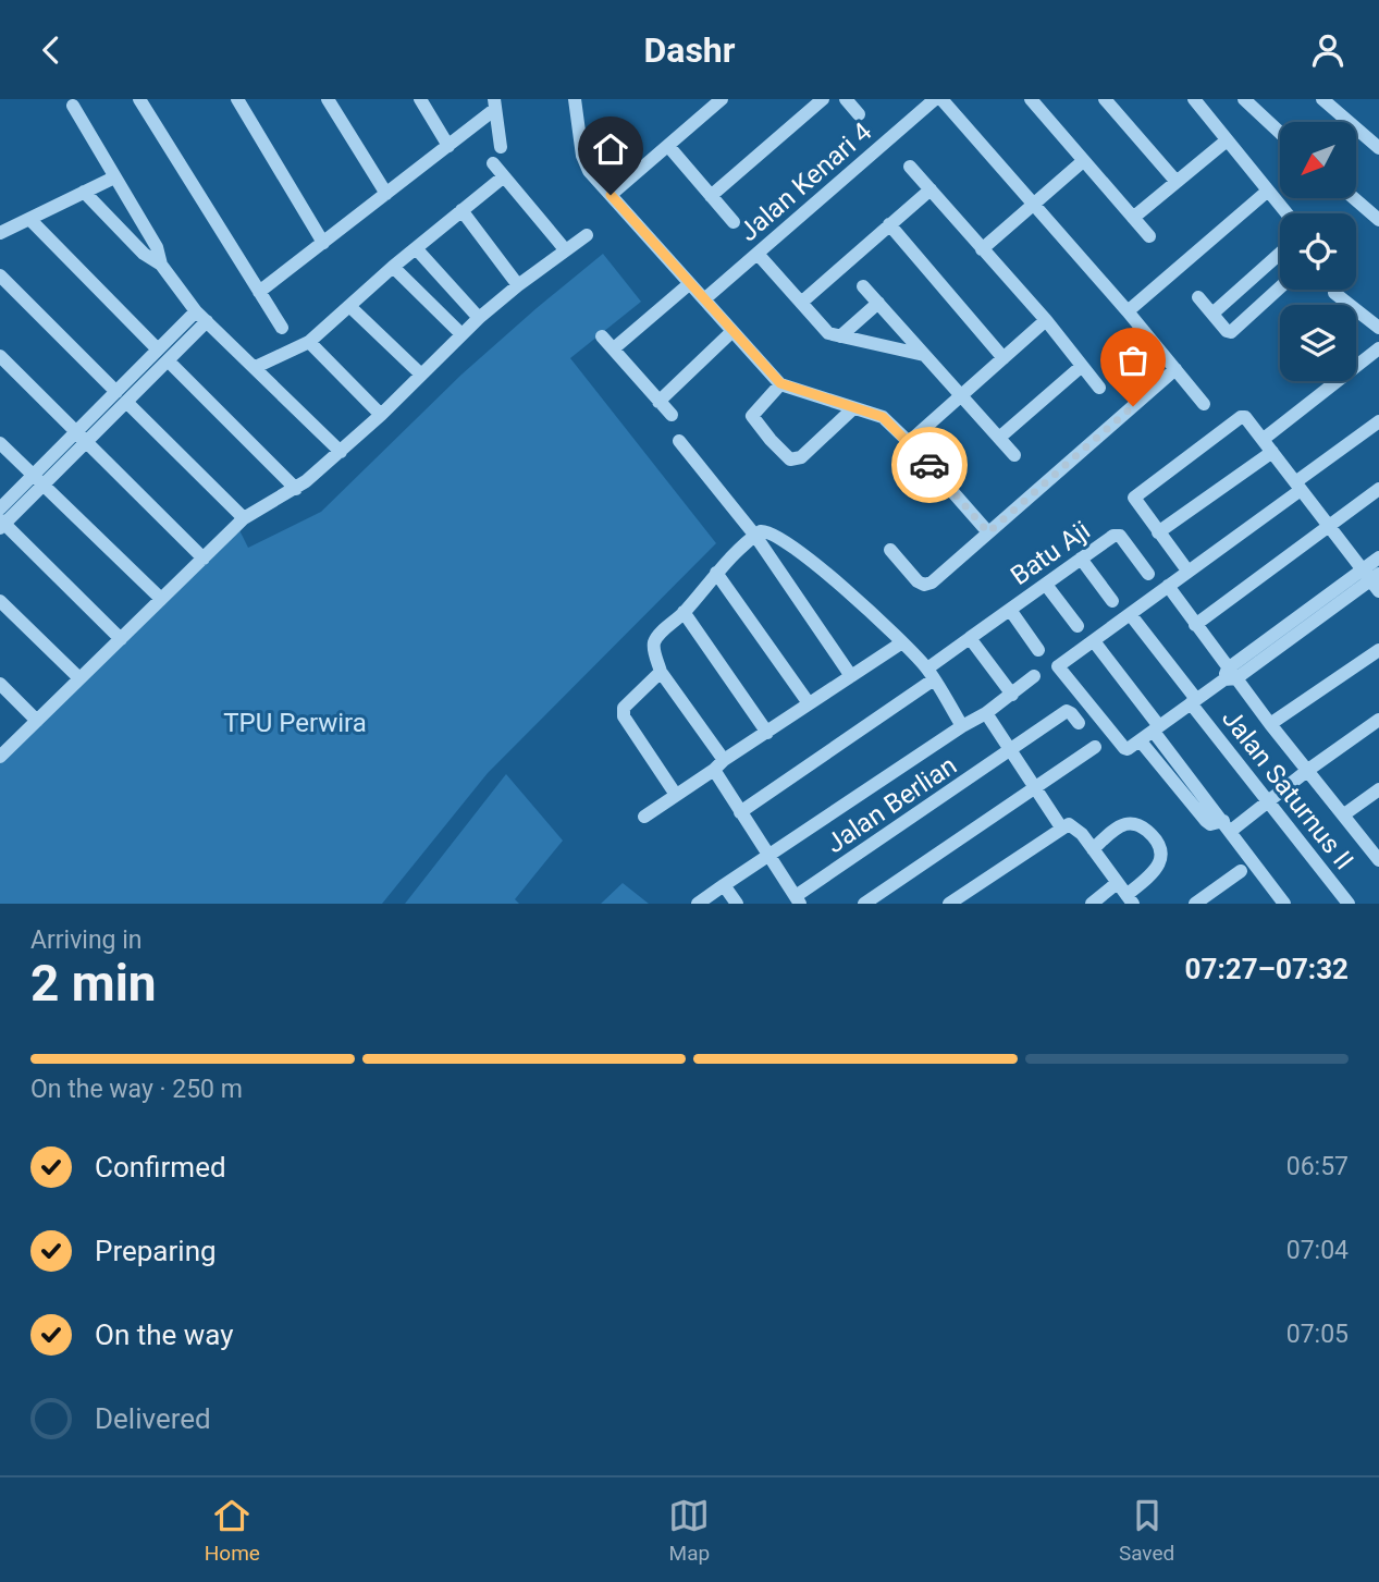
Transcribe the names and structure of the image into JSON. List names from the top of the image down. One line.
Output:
{"streets":{"street":["Jalan Kenari 4","Batu Aji","Jalan Saturnus II","Jalan Berlian"]},"parks":["TPU Perwira"],"north":"bottom left","page":{"header":"Dashr","heading":["2 min","Arriving in","07:27–07:32"],"bar":"On the way · 250 m","list":[["Confirmed","06:57"],["Preparing","07:04"],["On the way","07:05"],"Delivered"],"tabs":["Home","Map","Saved"]}}
